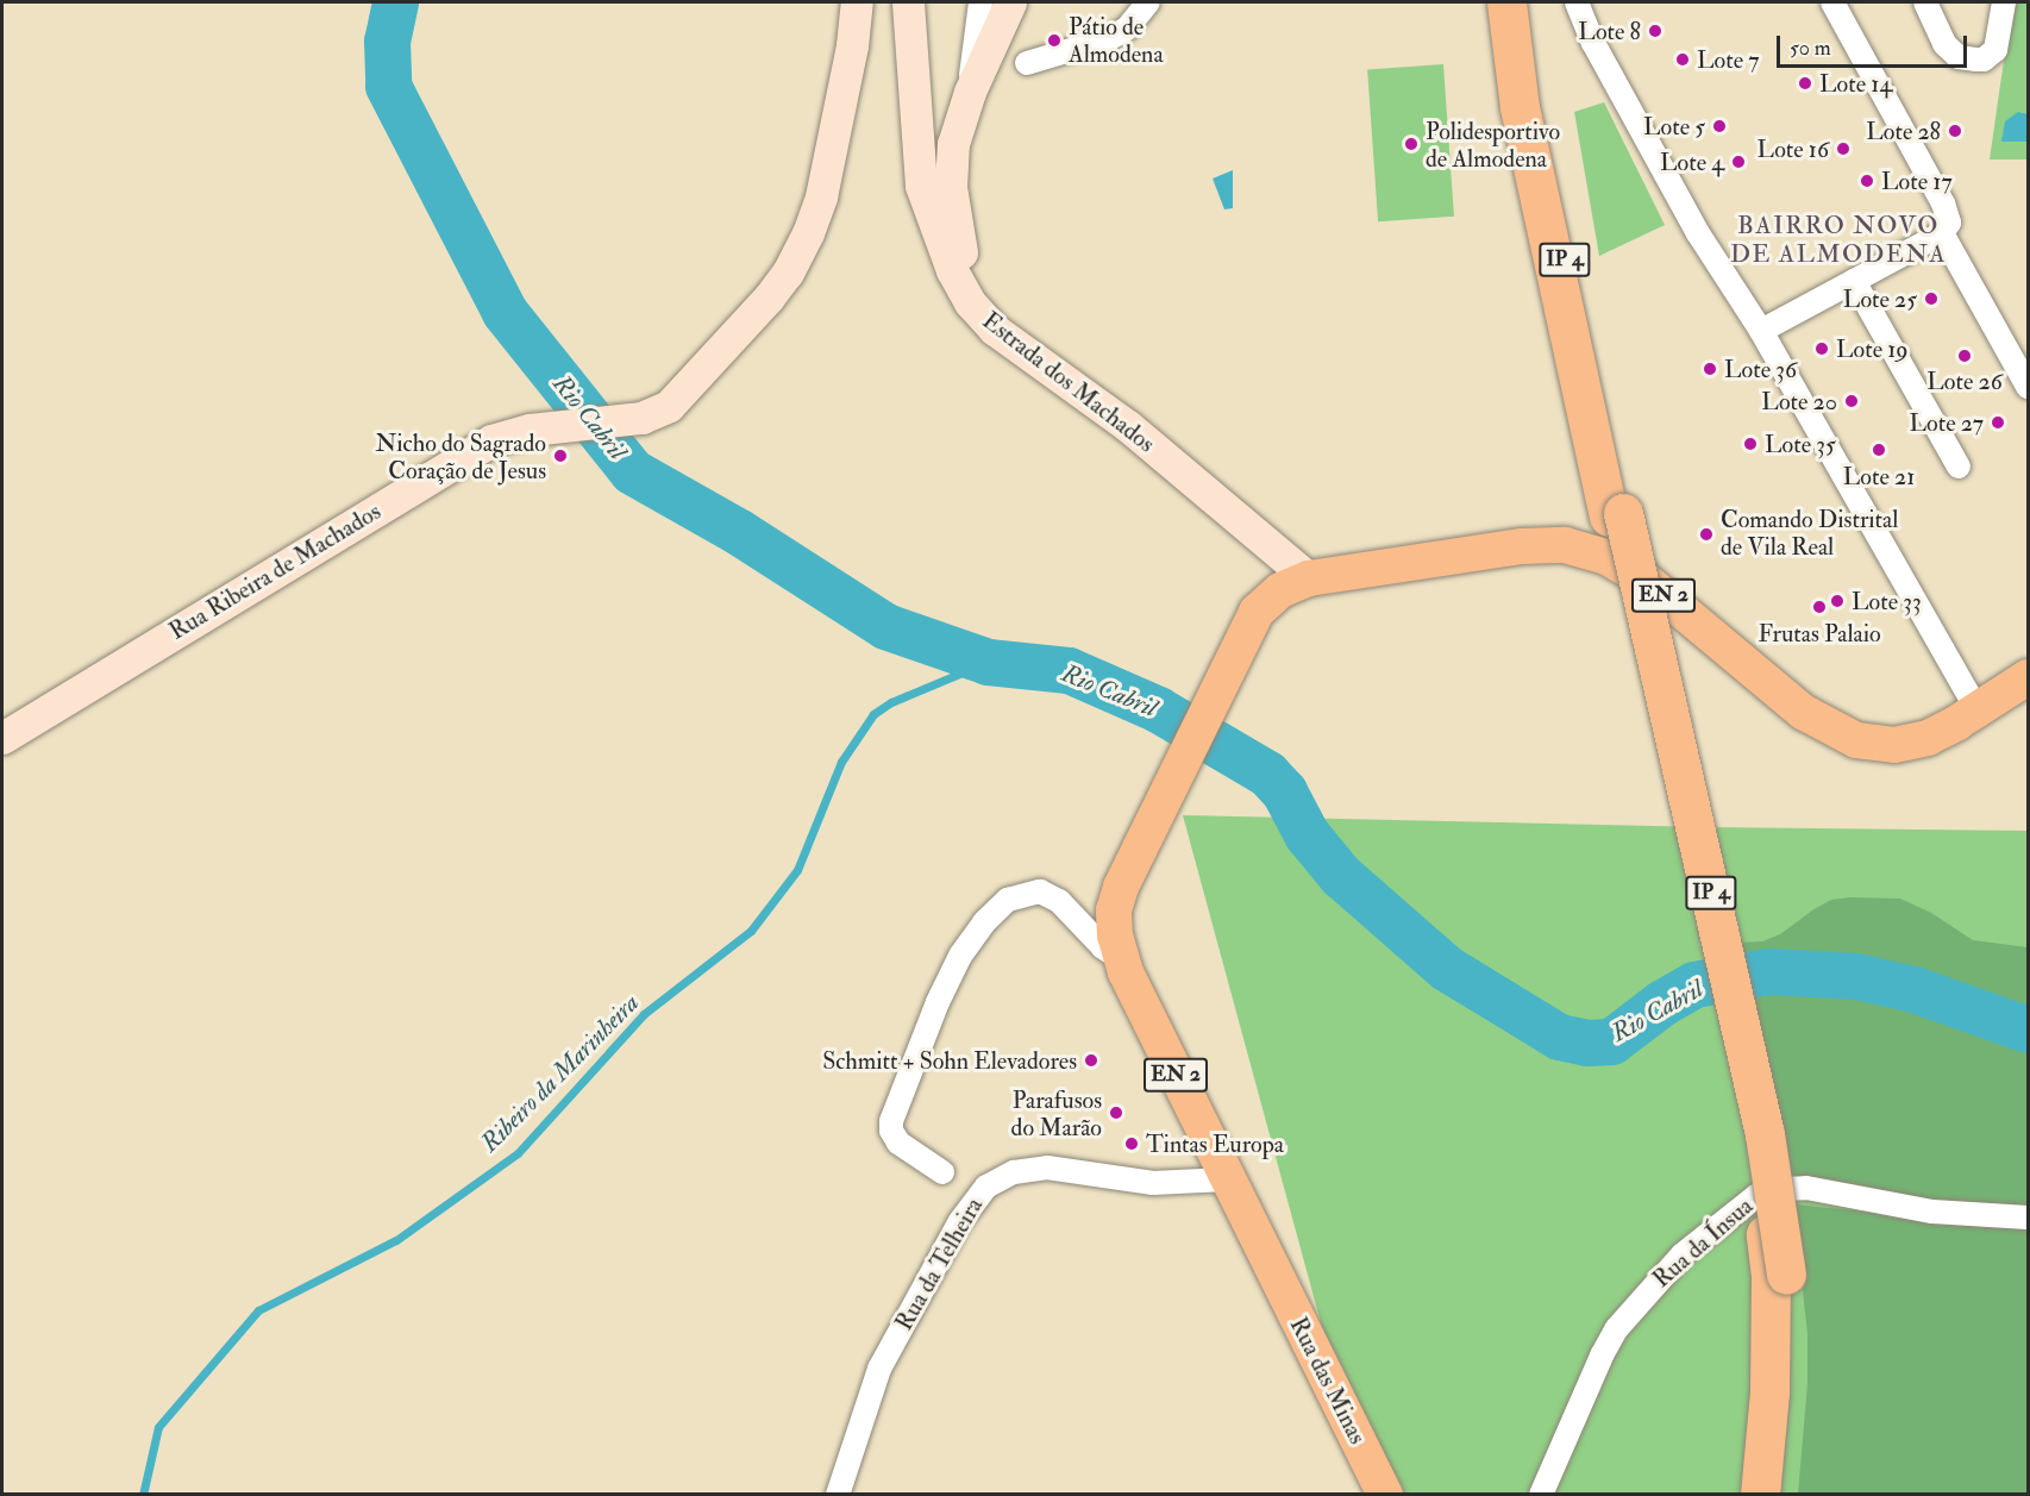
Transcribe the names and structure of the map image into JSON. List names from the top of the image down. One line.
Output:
{"streets":{"highway":["IP 4"],"main road":["Estrada dos Machados","Rua Ribeira de Machados","EN 2","Rua das Minas"],"street":["Rua da Ínsua","Rua da Telheira"]},"crossings":[["Estrada dos Machados","EN 2"],["EN 2","Rua da Telheira"],["EN 2","Rua das Minas"],["Rua da Telheira","Rua das Minas"]],"districts":["BAIRRO NOVO DE ALMODENA"],"water":["Rio Cabril","Ribeiro da Marinheira"],"places":["Lote 8","Pátio de Almodena","Lote 7","Lote 14","Lote 5","Lote 28","Polidesportivo de Almodena","Lote 16","Lote 4","Lote 17","Lote 25","Lote 19","Lote 26","Lote 36","Lote 20","Lote 27","Lote 35","Lote 21","Nicho do Sagrado Coração de Jesus","Comando Distrital de Vila Real","Lote 33","Frutas Palaio","Schmitt + Sohn Elevadores","Parafusos do Marão","Tintas Europa"],"scale_bar":"50 m"}
